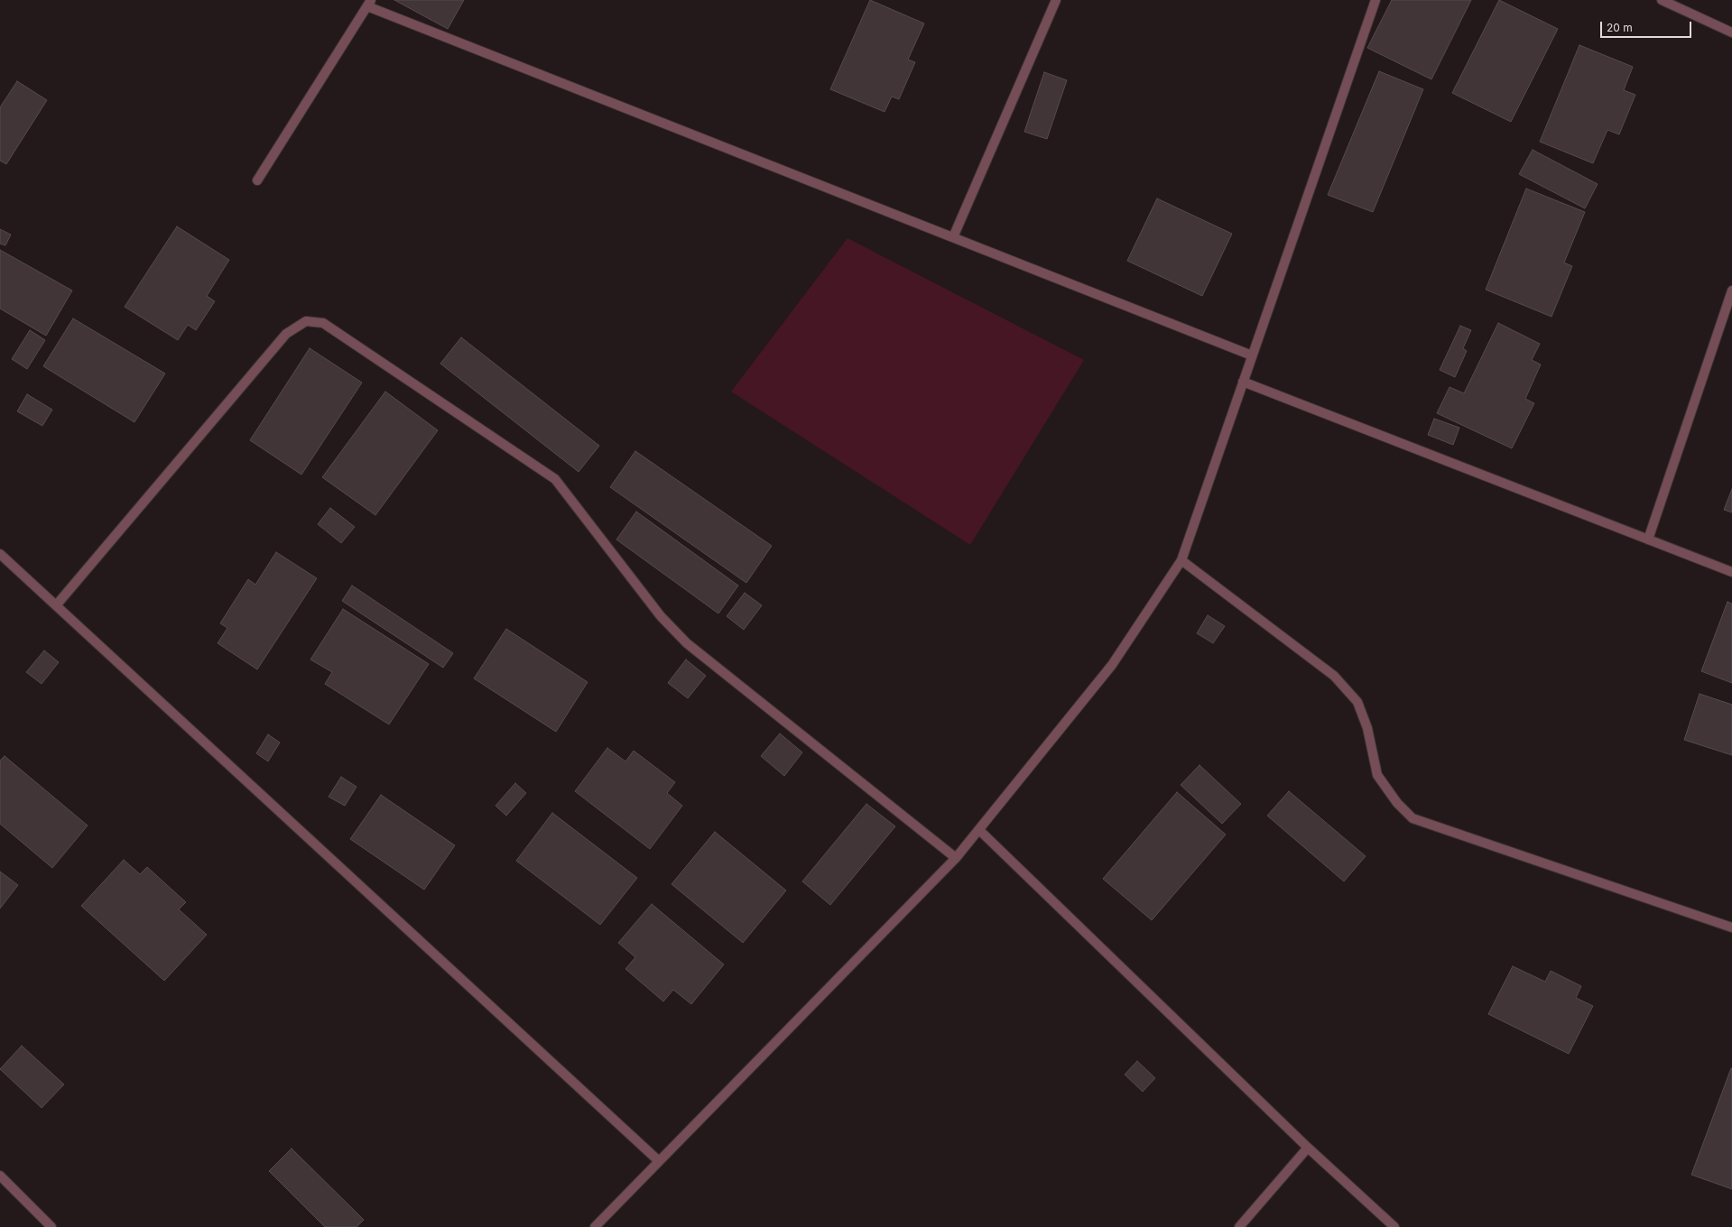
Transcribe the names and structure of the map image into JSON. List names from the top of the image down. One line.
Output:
{"scale_bar":"20 m"}
